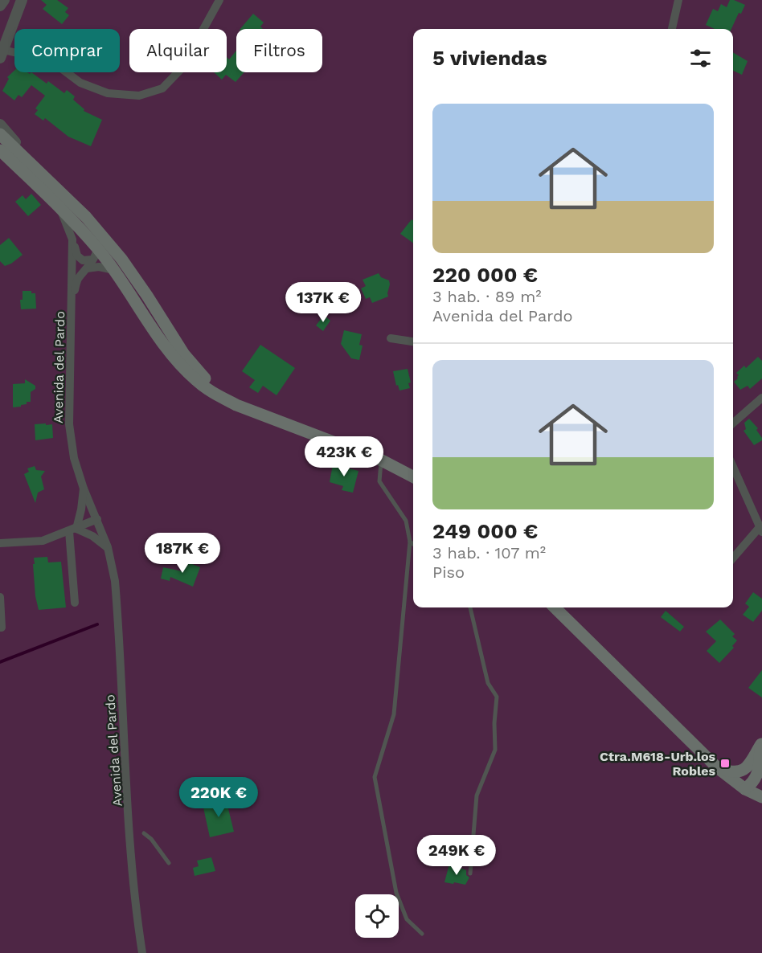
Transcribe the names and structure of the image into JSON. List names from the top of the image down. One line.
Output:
{"streets":{"street":["Avenida del Pardo"]},"places":{"transit":["Ctra.M618-Urb.los Robles"]},"page":{"chip":["Comprar","Alquilar","Filtros"],"heading":"5 viviendas","list":[{"name":"220 000 €","note":"3 hab. · 89 m² · Avenida del Pardo"},{"name":"249 000 €","note":"3 hab. · 107 m² · Piso"}],"price":["137K €","423K €","187K €","220K €","249K €"]}}
